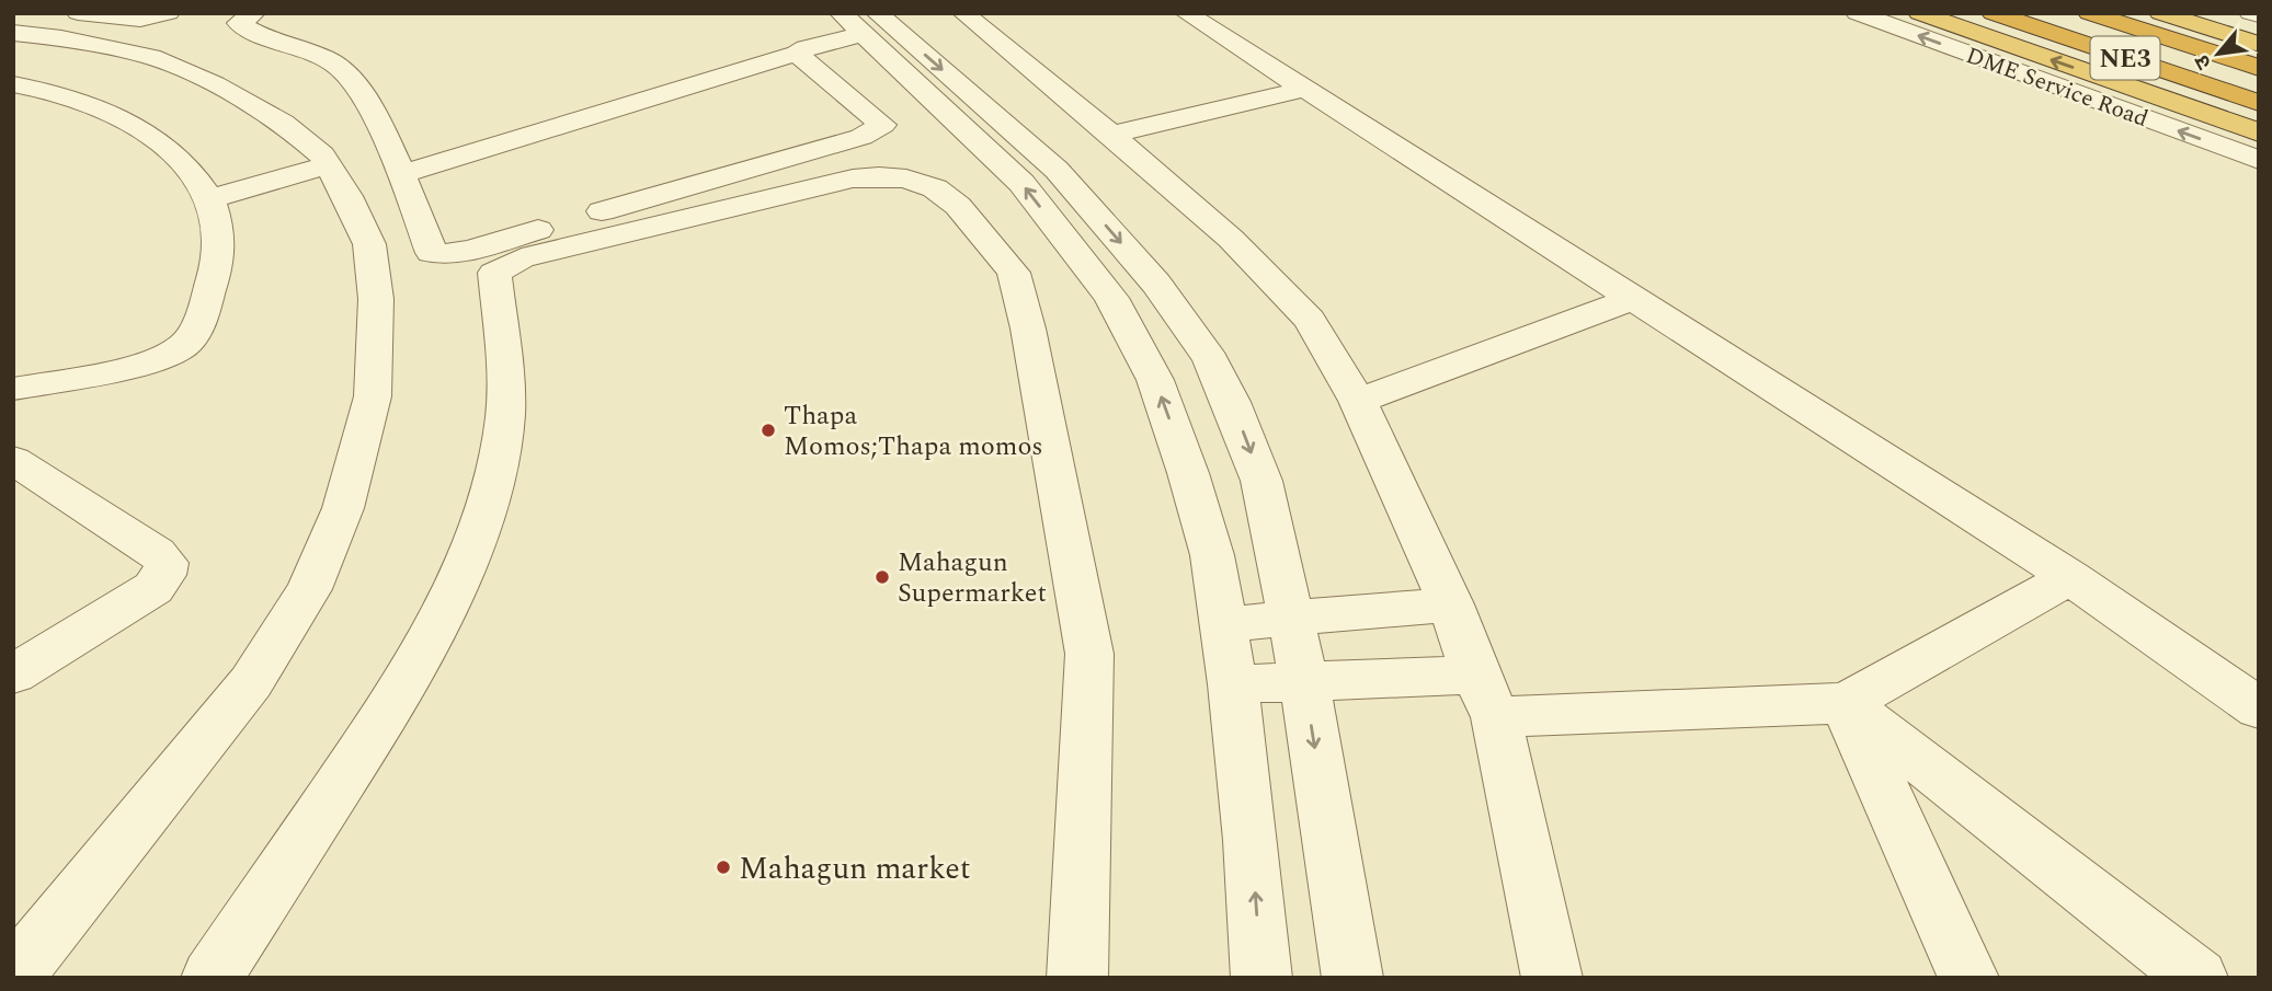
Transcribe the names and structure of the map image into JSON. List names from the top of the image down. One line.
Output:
{"streets":{"highway":["NE3"],"street":["DME Service Road"]},"one_way":["DME Service Road"],"places":["Thapa Momos;Thapa momos","Mahagun Supermarket","Mahagun market"],"north":"bottom left"}
